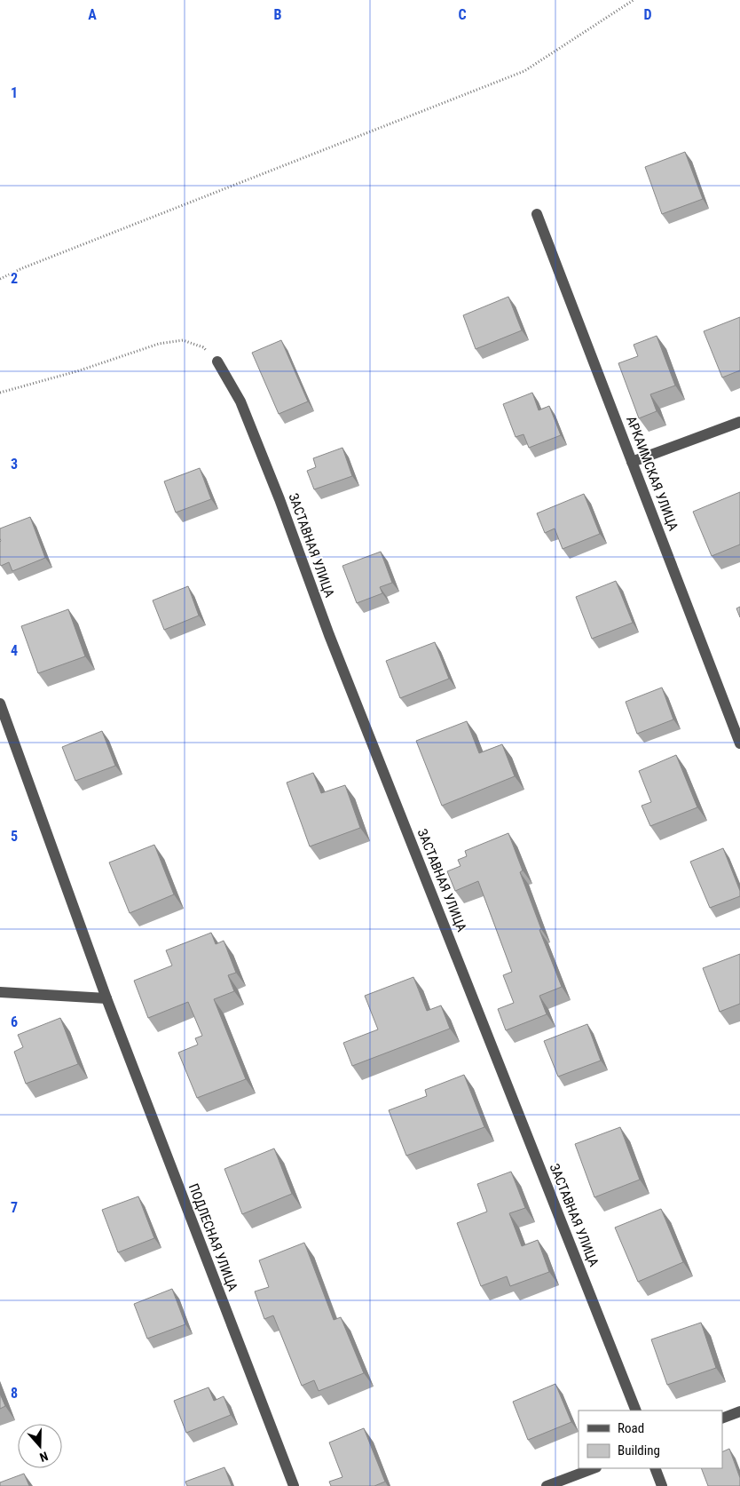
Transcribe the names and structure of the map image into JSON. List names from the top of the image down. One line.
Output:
{"streets":{"street":["АРКАИМСКАЯ УЛИЦА","ЗАСТАВНАЯ УЛИЦА","ПОДЛЕСНАЯ УЛИЦА"]},"legend":["Road","Building"],"north":"bottom","grid":{"columns":["A","B","C","D"],"rows":["1","2","3","4","5","6","7","8"]}}
